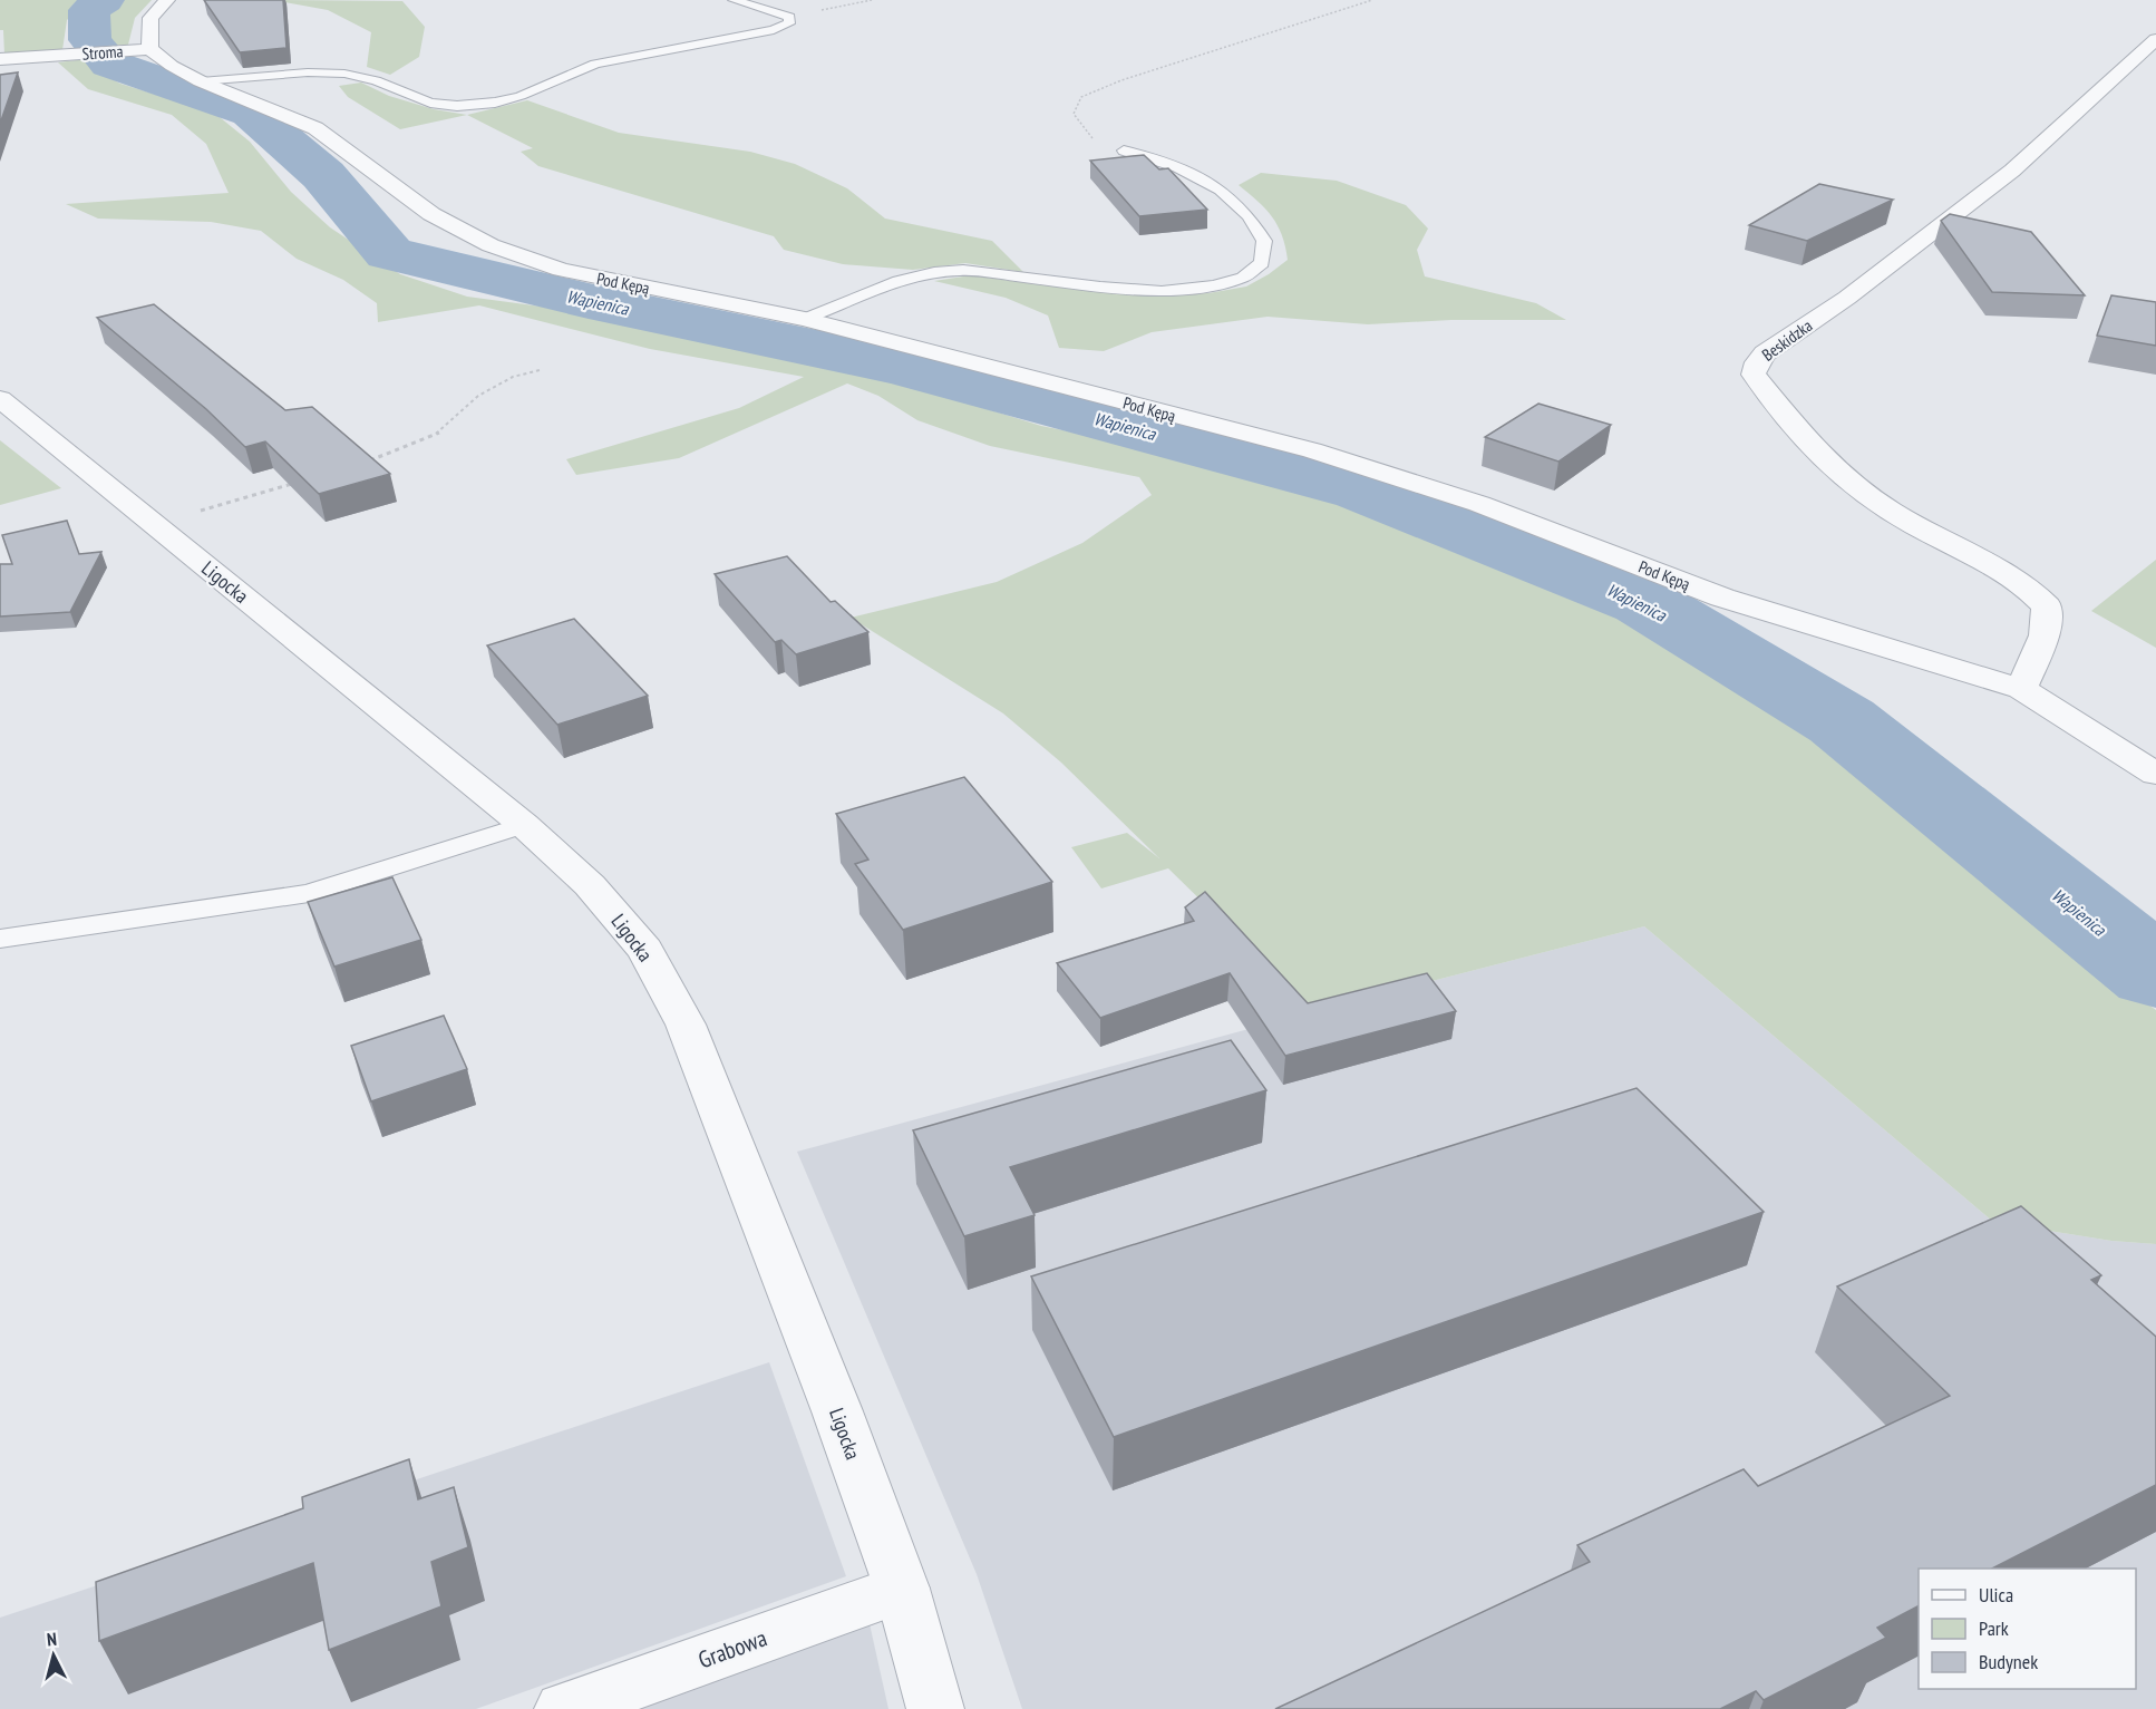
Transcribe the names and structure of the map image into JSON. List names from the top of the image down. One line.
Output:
{"streets":{"street":["Stroma","Pod Kępą","Beskidzka","Ligocka","Grabowa"]},"crossings":[["Stroma","Pod Kępą"],["Pod Kępą","Beskidzka"],["Ligocka","Grabowa"]],"water":["Wapienica"],"legend":["Ulica","Park","Budynek"],"north":"top"}
